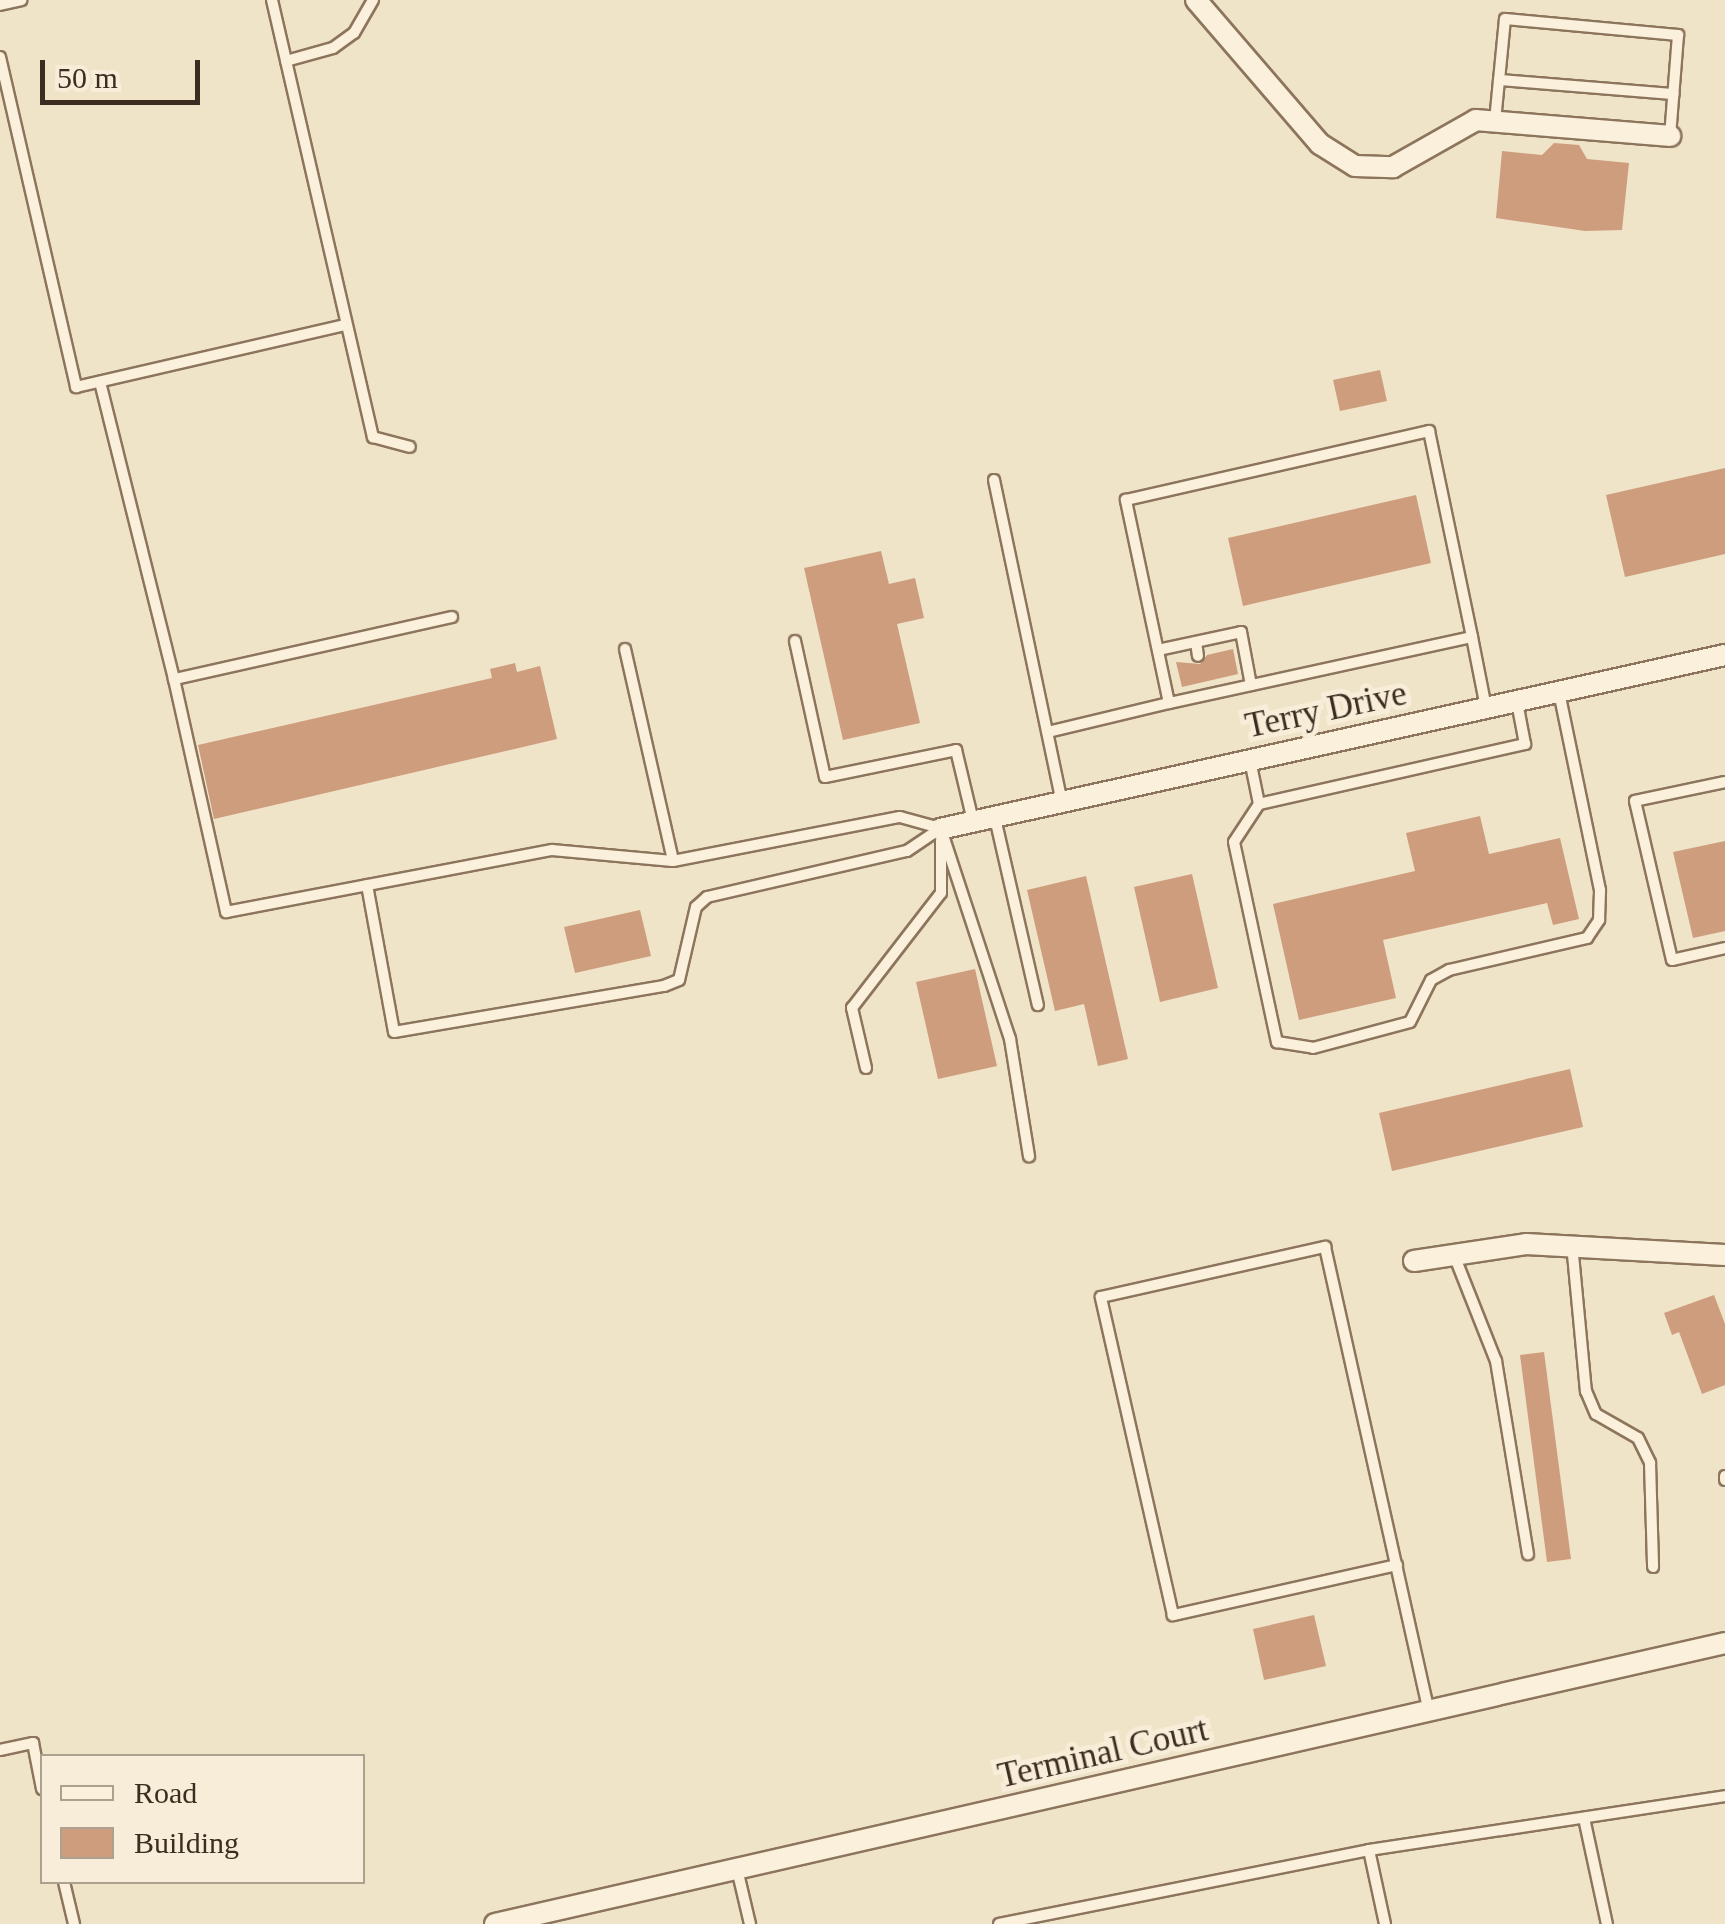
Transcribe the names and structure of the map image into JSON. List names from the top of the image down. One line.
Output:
{"streets":{"street":["Terry Drive","Terminal Court"]},"legend":["Road","Building"],"scale_bar":"50 m"}
